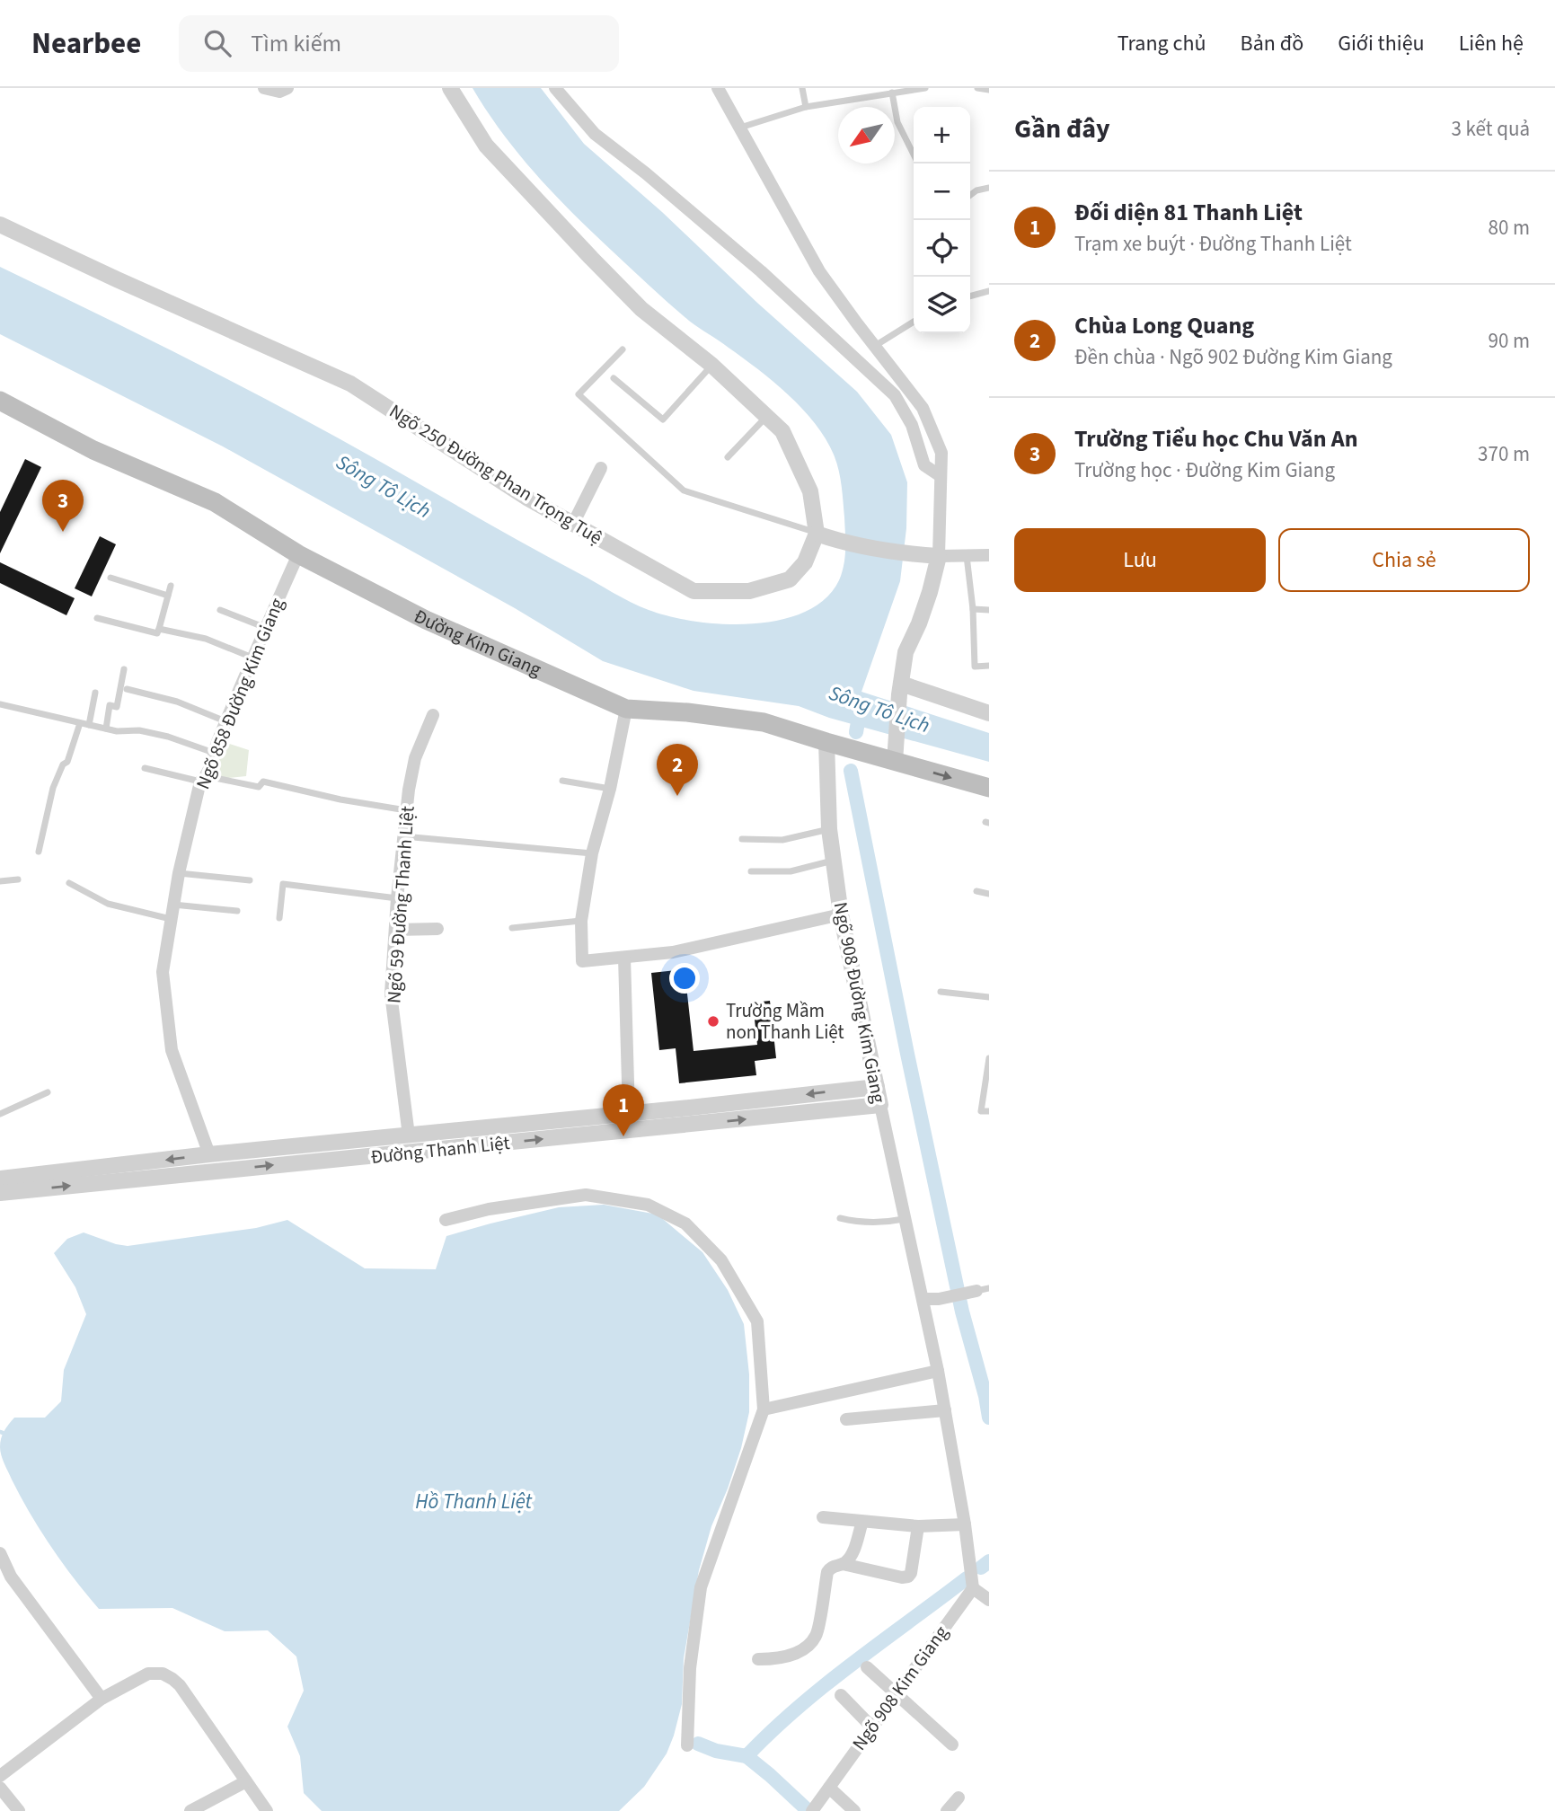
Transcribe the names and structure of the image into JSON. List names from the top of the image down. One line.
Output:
{"streets":{"main road":["Đường Kim Giang"],"street":["Ngõ 250 Đường Phan Trọng Tuệ","Ngõ 858 Đường Kim Giang","Ngõ 59 Đường Thanh Liệt","Ngõ 908 Đường Kim Giang","Đường Thanh Liệt","Ngõ 908 Kim Giang"]},"crossings":[["Đường Kim Giang","Ngõ 858 Đường Kim Giang"],["Đường Kim Giang","Ngõ 908 Đường Kim Giang"],["Ngõ 858 Đường Kim Giang","Đường Thanh Liệt"],["Ngõ 59 Đường Thanh Liệt","Đường Thanh Liệt"],["Ngõ 908 Đường Kim Giang","Đường Thanh Liệt"]],"water":["Sông Tô Lịch","Hồ Thanh Liệt"],"places":["Trường Mầm non Thanh Liệt"],"north":"bottom left","page":{"header":"Nearbee","search":"Tìm kiếm","nav":["Trang chủ","Bản đồ","Giới thiệu","Liên hệ"],"heading":["Gần đây","3 kết quả"],"map_buttons":["+","−"],"list":[{"mark":"1","name":"Đối diện 81 Thanh Liệt","note":"Trạm xe buýt · Đường Thanh Liệt","value":"80 m"},{"mark":"2","name":"Chùa Long Quang","note":"Đền chùa · Ngõ 902 Đường Kim Giang","value":"90 m"},{"mark":"3","name":"Trường Tiểu học Chu Văn An","note":"Trường học · Đường Kim Giang","value":"370 m"}],"pins":["3","2","1"],"buttons":["Lưu","Chia sẻ"]}}
